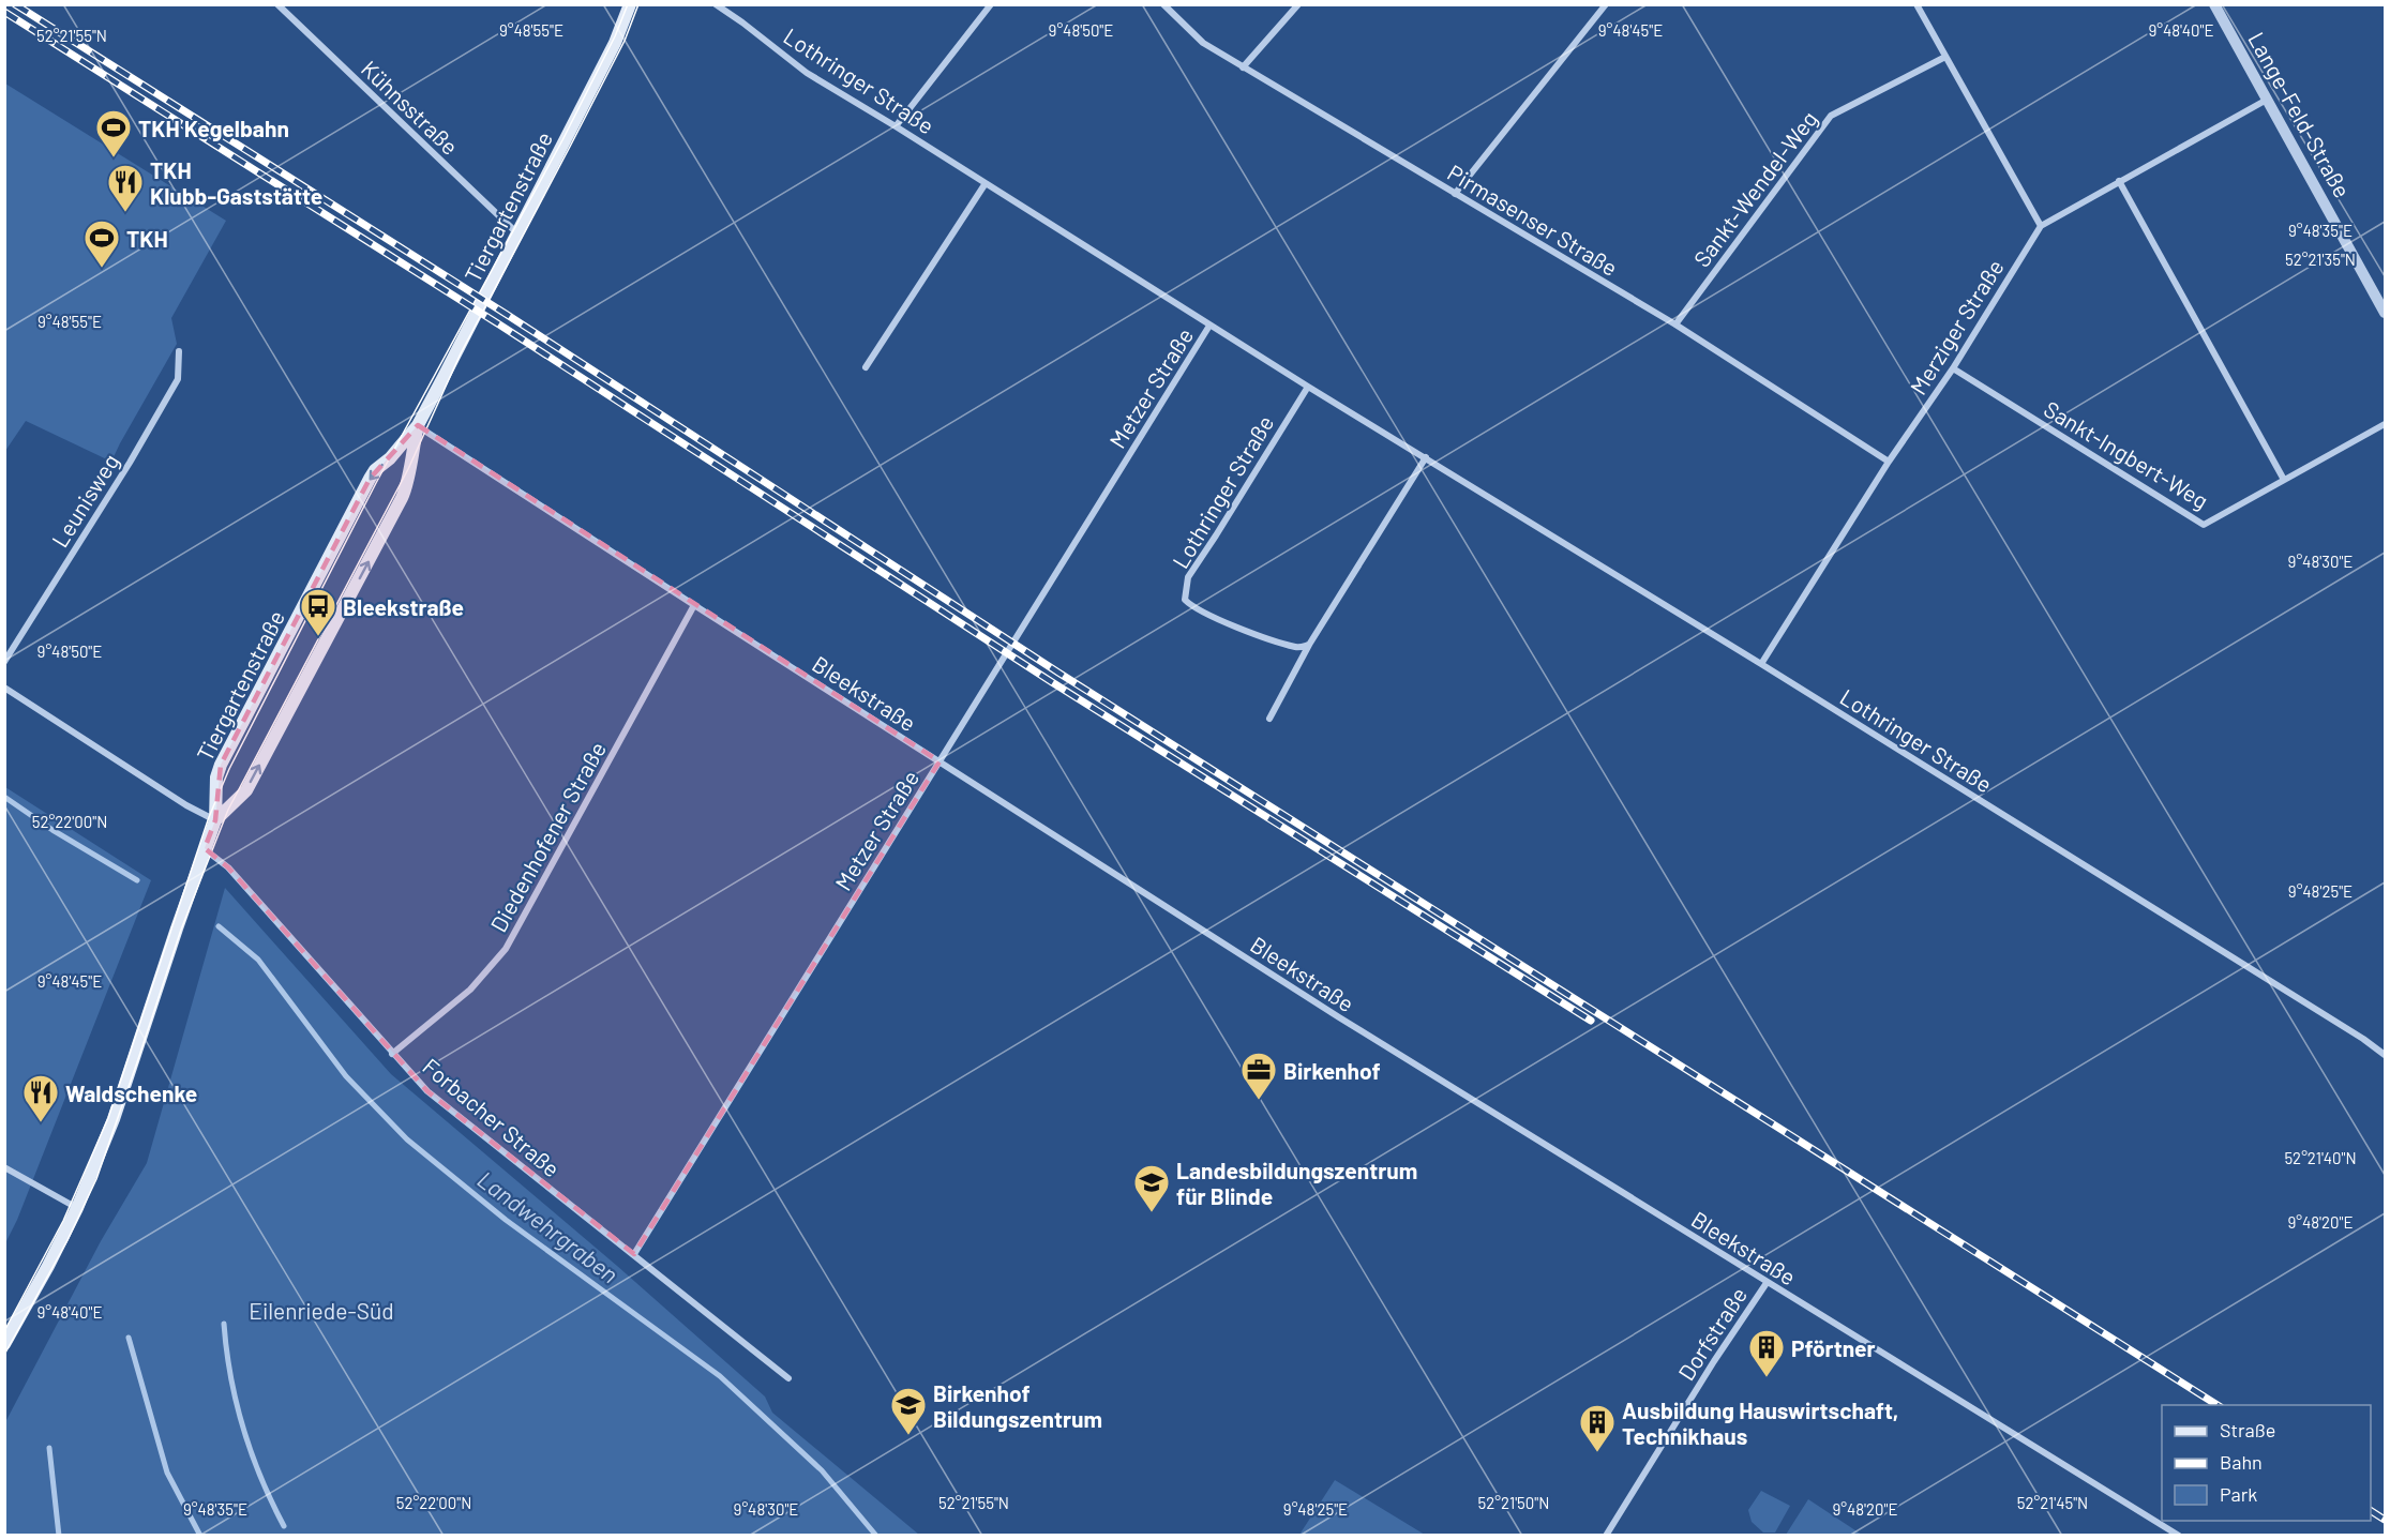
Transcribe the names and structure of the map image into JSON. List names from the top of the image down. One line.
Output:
{"streets":{"main road":["Tiergartenstraße"],"street":["Lothringer Straße","Kühnsstraße","Lange-Feld-Straße","Sankt-Wendel-Weg","Pirmasenser Straße","Merziger Straße","Metzer Straße","Sankt-Ingbert-Weg","Leunisweg","Bleekstraße","Diedenhofener Straße","Forbacher Straße","Dorfstraße"]},"crossings":[["Lothringer Straße","Merziger Straße"],["Lothringer Straße","Metzer Straße"],["Kühnsstraße","Tiergartenstraße"],["Lange-Feld-Straße","Merziger Straße"],["Sankt-Wendel-Weg","Pirmasenser Straße"],["Tiergartenstraße","Bleekstraße"],["Pirmasenser Straße","Merziger Straße"],["Merziger Straße","Sankt-Ingbert-Weg"],["Metzer Straße","Bleekstraße"],["Metzer Straße","Forbacher Straße"],["Bleekstraße","Diedenhofener Straße"],["Bleekstraße","Dorfstraße"],["Diedenhofener Straße","Forbacher Straße"]],"water":["Landwehrgraben"],"parks":["Eilenriede-Süd"],"places":{"sports":["TKH Kegelbahn","TKH"],"restaurant":["TKH Klubb-Gaststätte","Waldschenke"],"bus stop":["Bleekstraße"],"office":["Birkenhof"],"school or university":["Landesbildungszentrum für Blinde","Birkenhof Bildungszentrum"],"building":["Pförtner","Ausbildung Hauswirtschaft, Technikhaus"]},"legend":["Straße","Bahn","Park"],"coordinates":["9°48'45\"E","9°48'55\"E","9°48'50\"E","9°48'40\"E","52°21'55\"N","9°48'35\"E","52°21'35\"N","9°48'30\"E","52°22'00\"N","9°48'25\"E","52°21'40\"N","9°48'20\"E","52°21'50\"N","52°21'45\"N"]}
